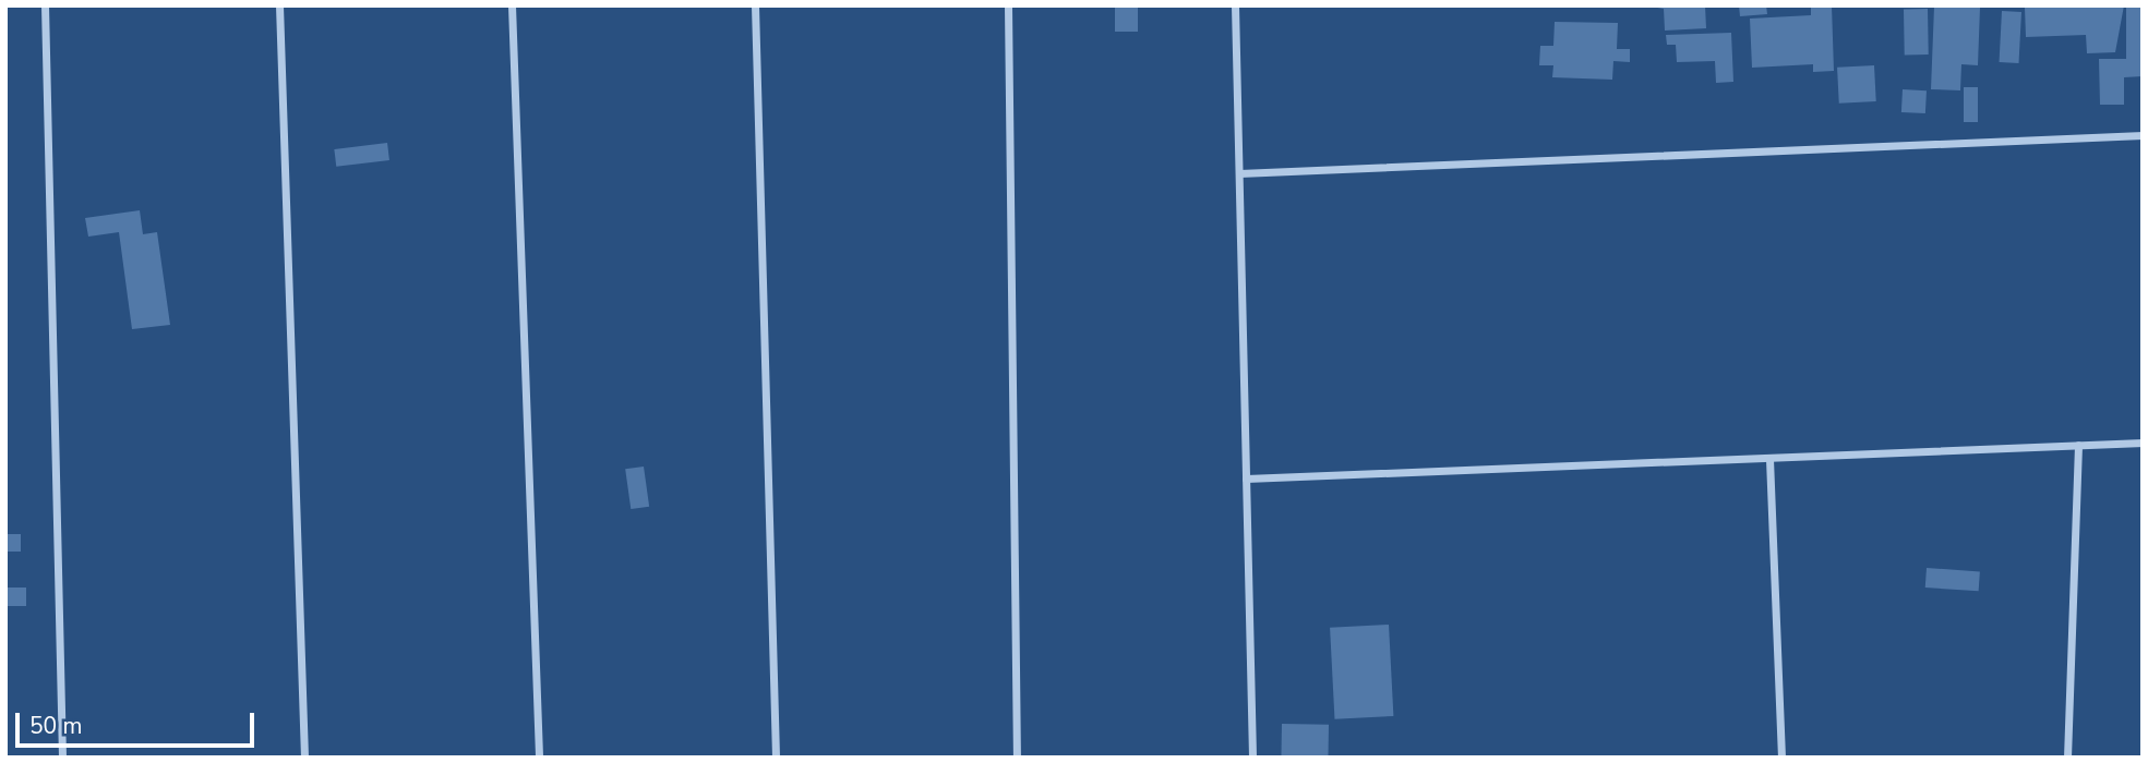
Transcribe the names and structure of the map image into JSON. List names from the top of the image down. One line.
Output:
{"scale_bar":"50 m"}
